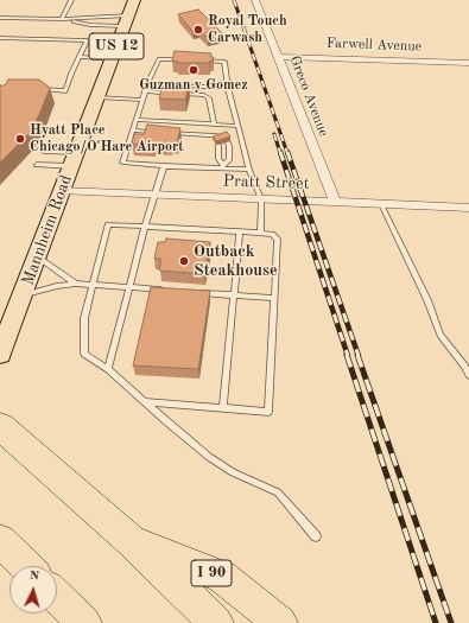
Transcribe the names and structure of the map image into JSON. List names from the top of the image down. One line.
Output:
{"streets":{"highway":["I 90"],"main road":["US 12","Mannheim Road"],"street":["Farwell Avenue","Greco Avenue","Pratt Street"]},"crossings":[["Farwell Avenue","Greco Avenue"],["Greco Avenue","Pratt Street"],["Pratt Street","Mannheim Road"]],"places":["Royal Touch Carwash","Guzman y Gomez","Hyatt Place Chicago/O'Hare Airport","Outback Steakhouse"],"north":"top"}
